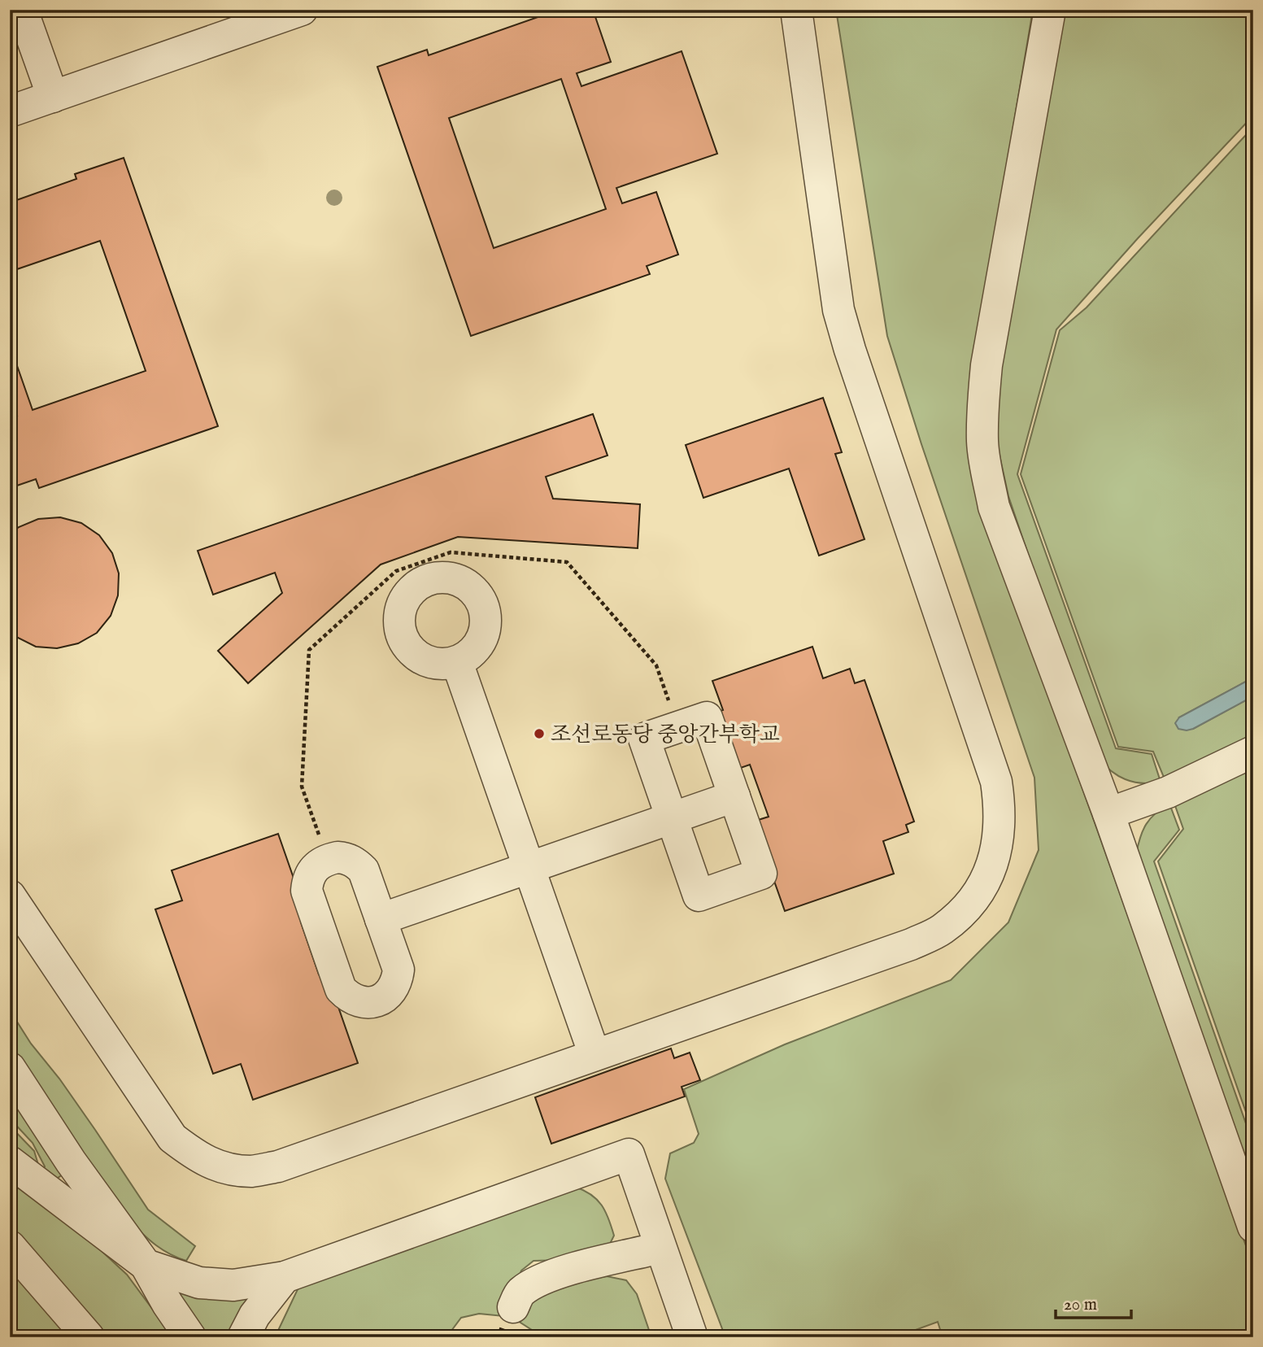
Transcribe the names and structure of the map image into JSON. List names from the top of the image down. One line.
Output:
{"places":["조선로동당 중앙간부학교"],"scale_bar":"20 m"}
